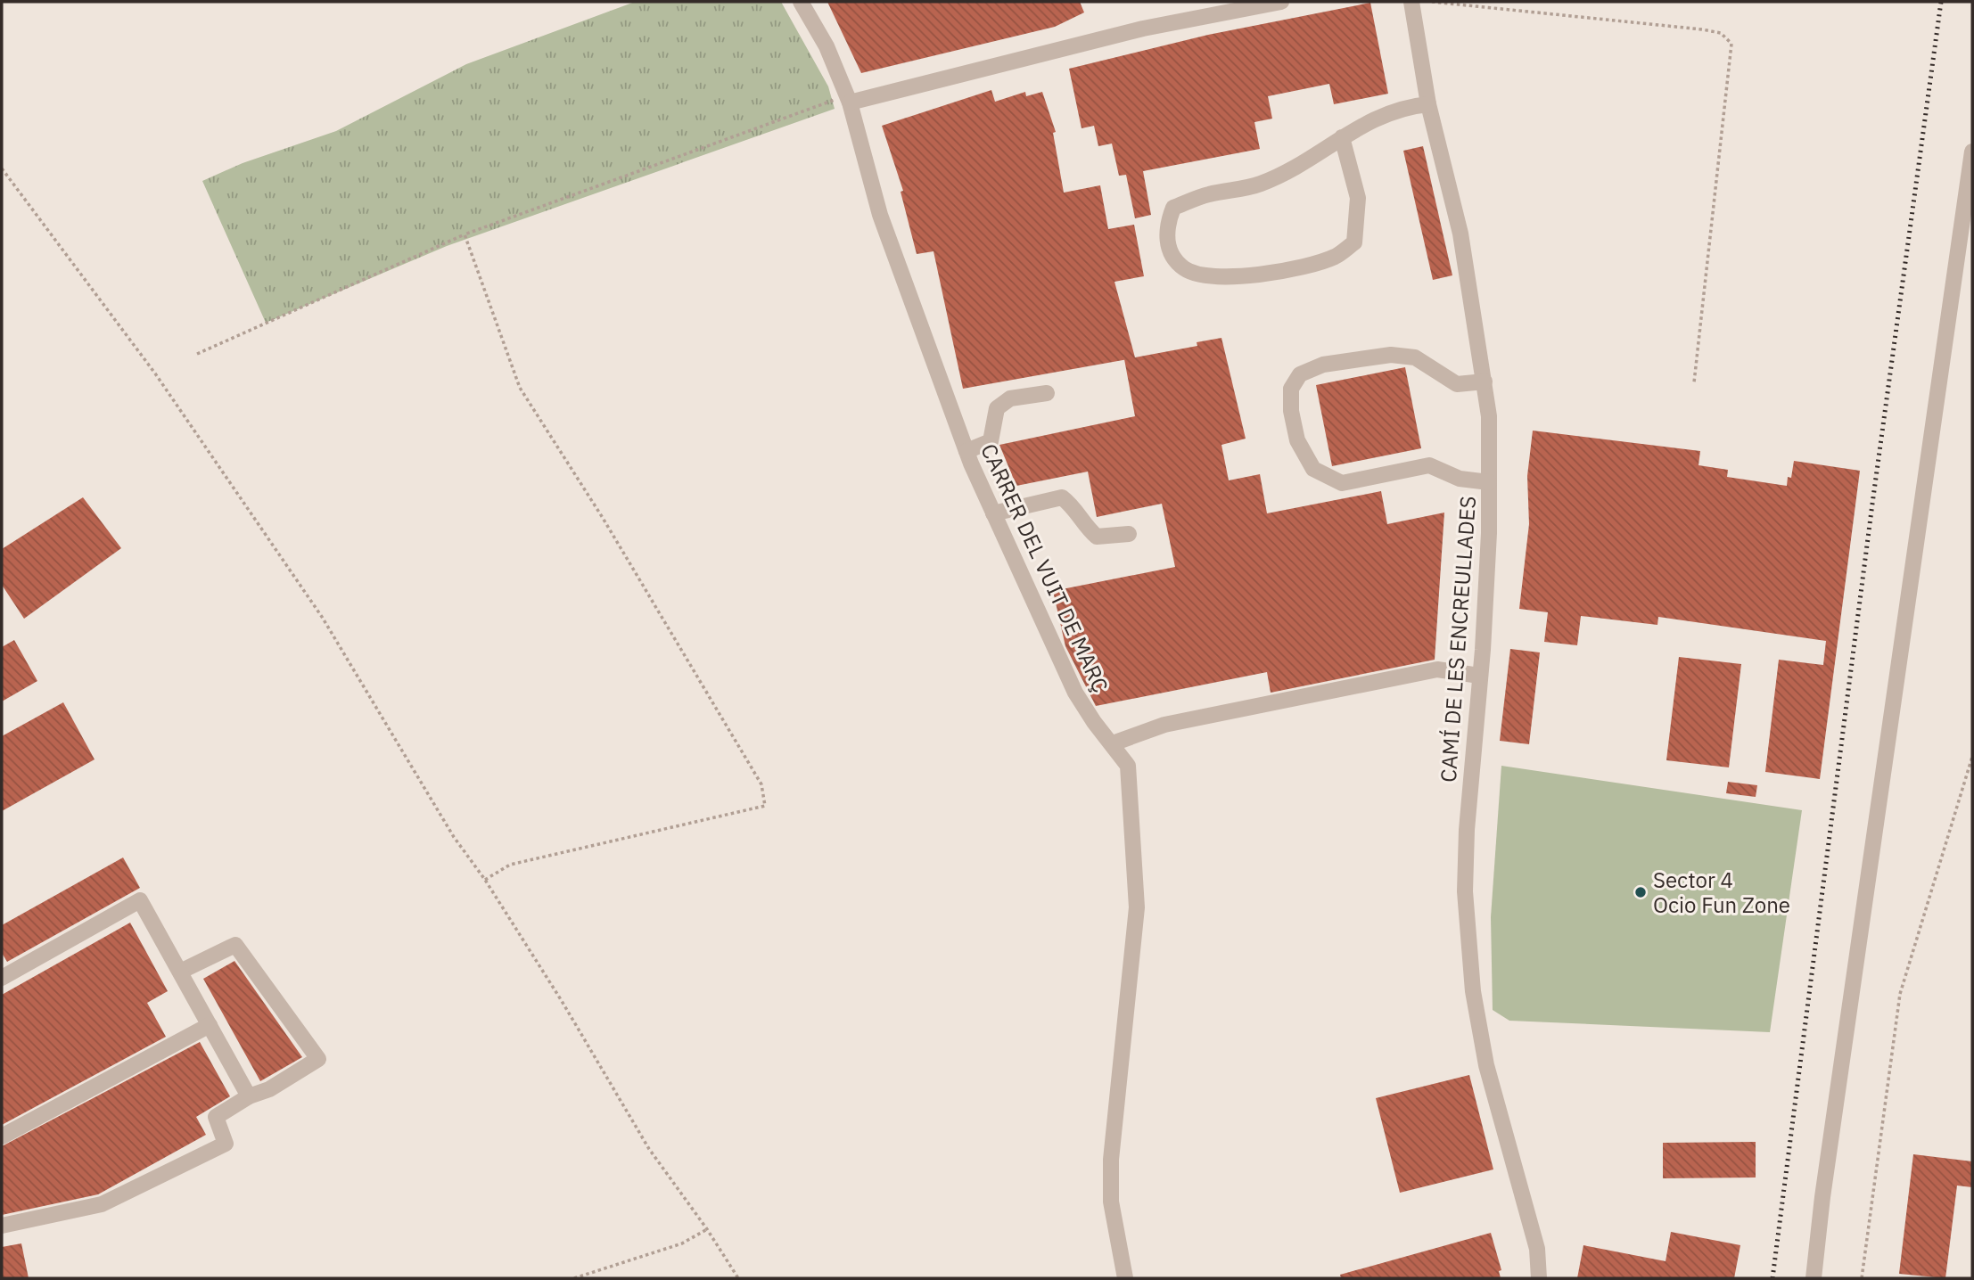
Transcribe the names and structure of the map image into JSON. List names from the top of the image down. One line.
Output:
{"streets":{"street":["CARRER DEL VUIT DE MARÇ","CAMÍ DE LES ENCREULLADES"]},"places":["Sector 4 Ocio Fun Zone"]}
